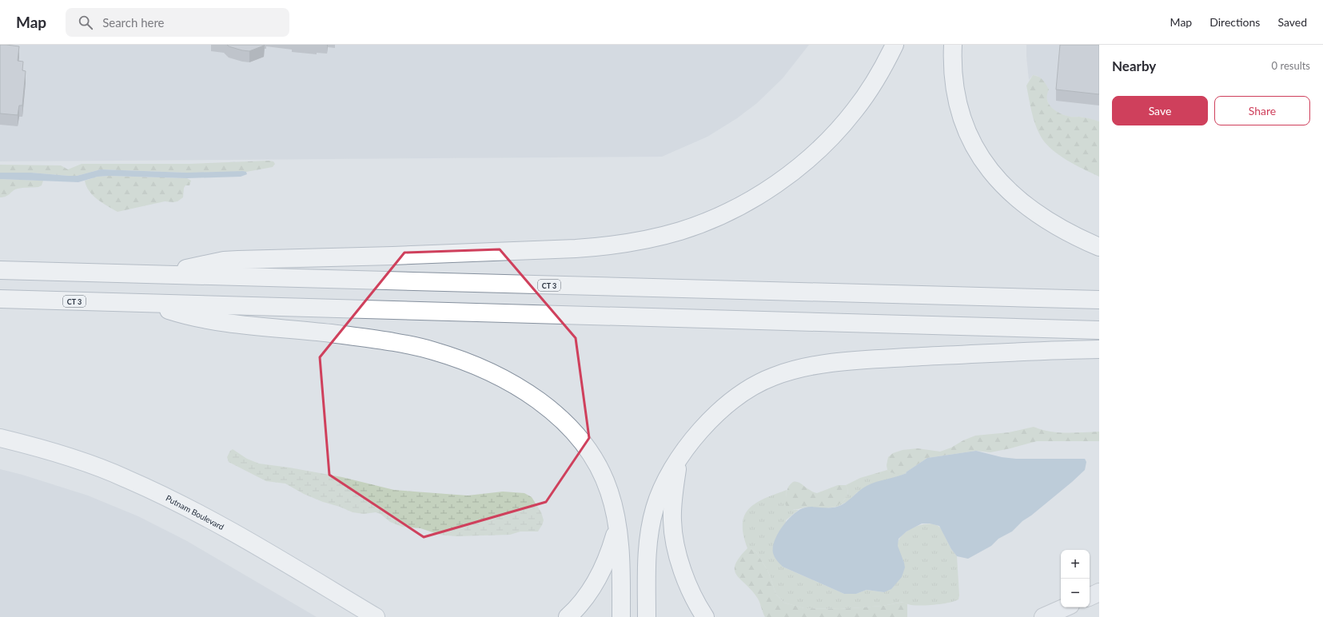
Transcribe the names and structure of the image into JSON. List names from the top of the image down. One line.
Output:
{"streets":{"main road":["CT 3","Putnam Boulevard"]},"page":{"header":"Map","search":"Search here","nav":["Map","Directions","Saved"],"heading":["Nearby","0 results"],"buttons":["Save","Share"],"map_buttons":["+","−"]}}
